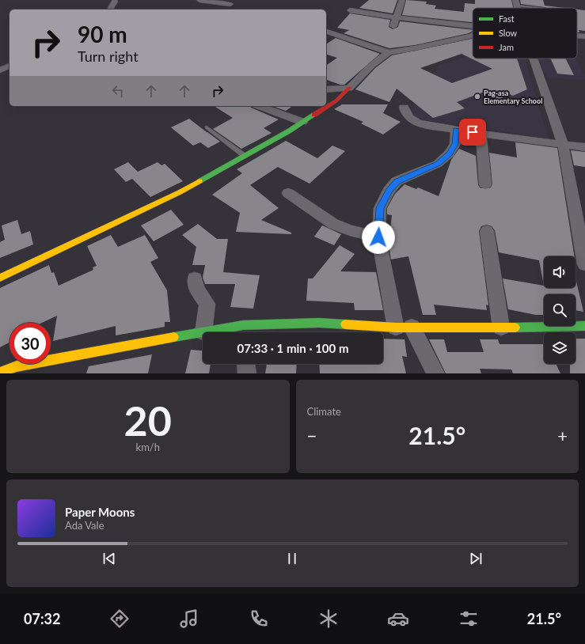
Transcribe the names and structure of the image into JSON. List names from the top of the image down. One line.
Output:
{"places":["Pag-asa Elementary School"],"legend":["Fast","Slow","Jam"],"page":{"turn":["90 m","Turn right"],"limit":"30","trip":"07:33 · 1 min · 100 m","tile":[["20","km/h"],"Climate"],"heat":["−","21.5°","+"],"song":["Paper Moons","Ada Vale"],"tabs":["07:32","21.5°"]}}
